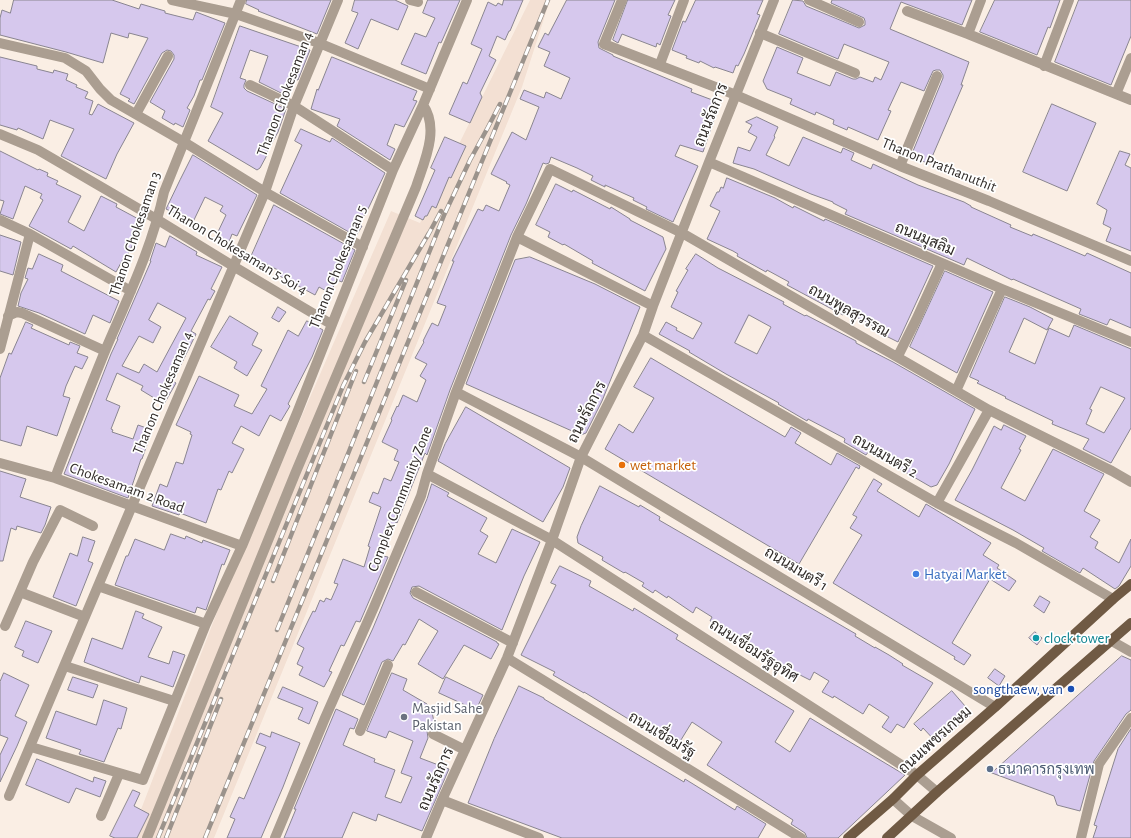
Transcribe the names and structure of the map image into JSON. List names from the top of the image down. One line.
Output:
{"streets":{"main road":["ถนนเพชรเกษม"],"street":["Thanon Chokesaman 4","ถนนรัถการ","Thanon Prathanuthit","Thanon Chokesaman 3","ถนนมุสลิม","Thanon Chokesaman 5 Soi 4","Thanon Chokesaman 5","ถนนพูลสุวรรณ","ถนนมนตรี 2","Chokesamam 2 Road","Complex Community Zone","ถนนมนตรี 1","ถนนเชื่อมรัฐอุทิศ","ถนนเชื่อมรัฐ"]},"crossings":[["Thanon Chokesaman 4","Thanon Chokesaman 5 Soi 4"],["Thanon Chokesaman 4","Chokesamam 2 Road"],["ถนนรัถการ","Thanon Prathanuthit"],["ถนนรัถการ","ถนนมุสลิม"],["ถนนรัถการ","ถนนพูลสุวรรณ"],["ถนนรัถการ","ถนนมนตรี 2"],["ถนนรัถการ","ถนนมนตรี 1"],["ถนนรัถการ","ถนนเชื่อมรัฐอุทิศ"],["ถนนรัถการ","ถนนเชื่อมรัฐ"],["Thanon Chokesaman 3","Thanon Chokesaman 5 Soi 4"],["Thanon Chokesaman 3","Chokesamam 2 Road"],["Thanon Chokesaman 5 Soi 4","Thanon Chokesaman 5"],["Thanon Chokesaman 5","Chokesamam 2 Road"],["ถนนพูลสุวรรณ","Complex Community Zone"],["ถนนมนตรี 2","ถนนเพชรเกษม"],["Complex Community Zone","ถนนมนตรี 1"],["Complex Community Zone","ถนนเชื่อมรัฐอุทิศ"],["ถนนมนตรี 1","ถนนเพชรเกษม"],["ถนนเชื่อมรัฐอุทิศ","ถนนเพชรเกษม"]],"places":["wet market","Hatyai Market","clock tower","songthaew, van","Masjid Sahe Pakistan","ธนาคารกรุงเทพ"]}
